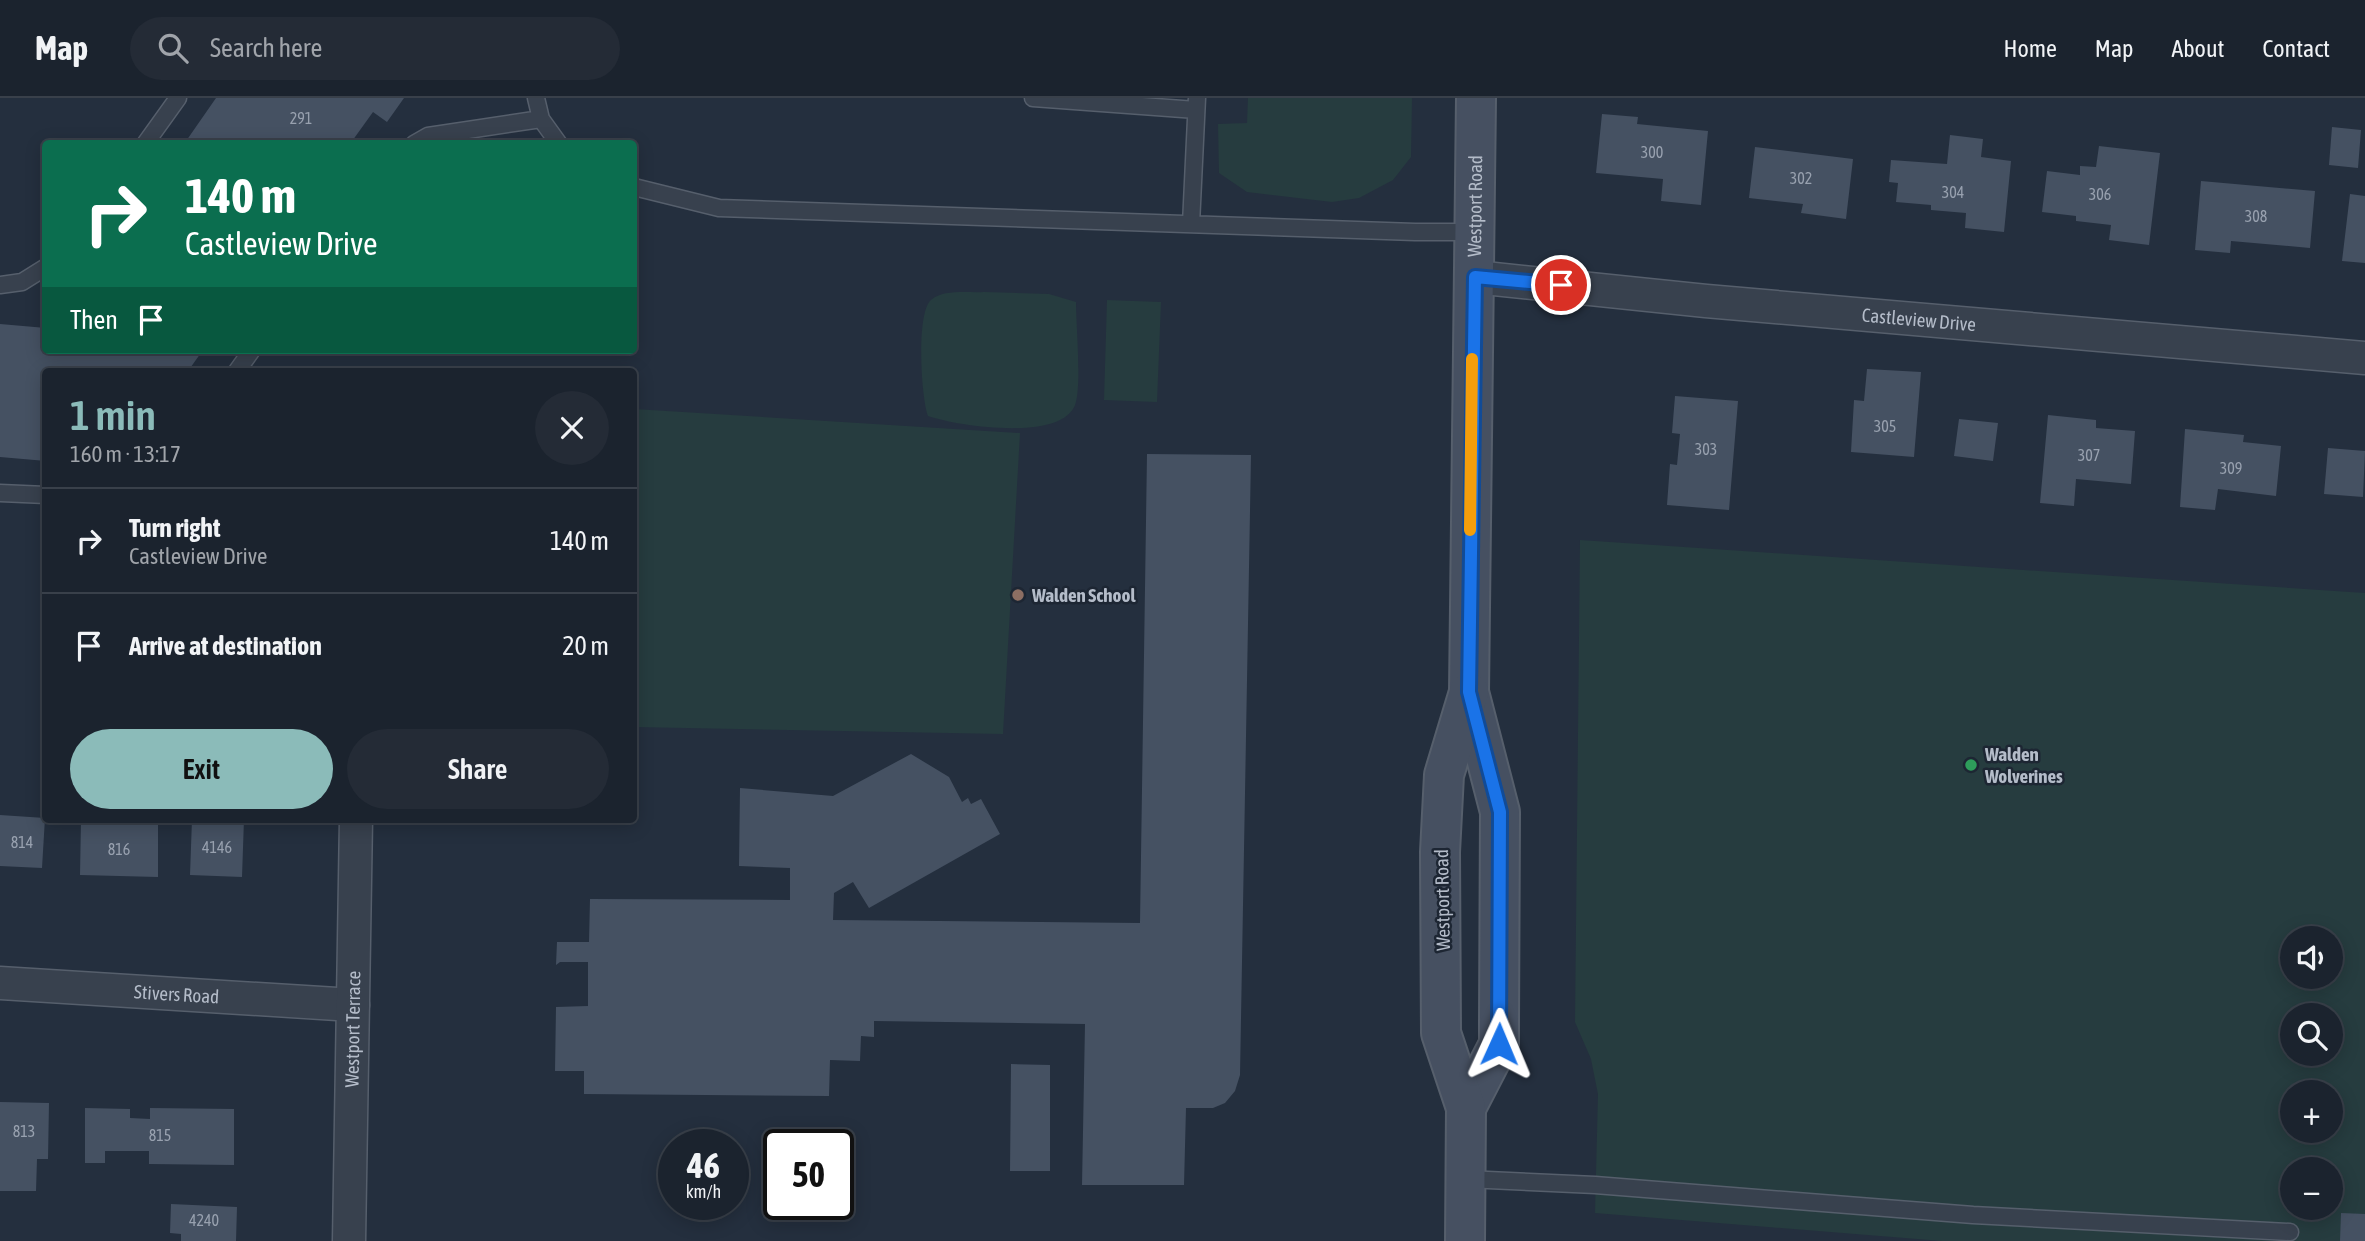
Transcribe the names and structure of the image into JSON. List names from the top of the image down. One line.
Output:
{"streets":{"main road":["Westport Road"],"street":["Castleview Drive","Stivers Road","Westport Terrace"]},"crossings":[["Westport Road","Castleview Drive"],["Stivers Road","Westport Terrace"]],"places":["Walden School","Walden Wolverines"],"house_numbers":["291","300","302","304","306","308","305","303","307","309","814","4146","816","813","815","4240"],"page":{"header":"Map","search":"Search here","nav":["Home","Map","About","Contact"],"turn":["140 m","Castleview Drive"],"then":"Then","heading":["1 min","160 m · 13:17"],"list":[{"name":"Turn right","note":"Castleview Drive","value":"140 m"},{"name":"Arrive at destination","value":"20 m"}],"buttons":["Exit","Share"],"map_buttons":["+","−"],"speed":"46 km/h","limit":"50"}}
